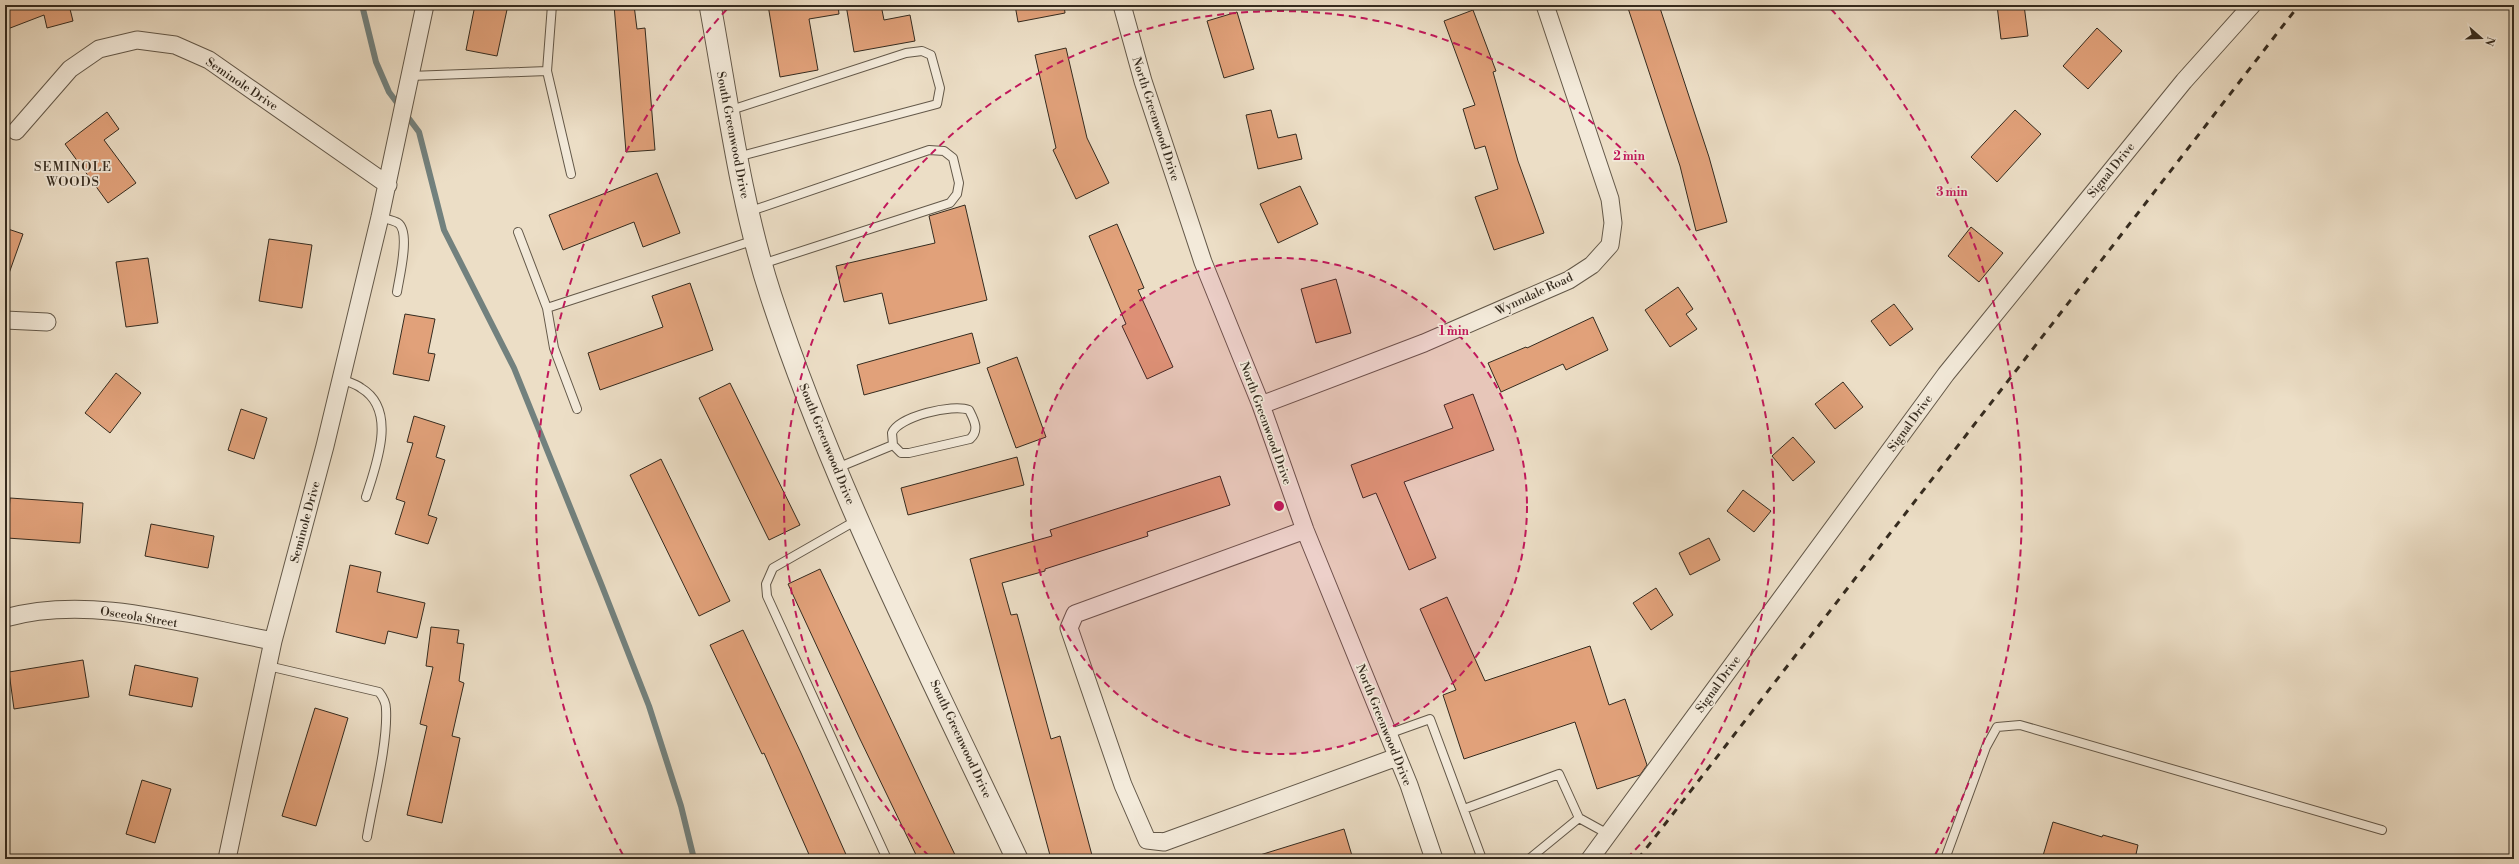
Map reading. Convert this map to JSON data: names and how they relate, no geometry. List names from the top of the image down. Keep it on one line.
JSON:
{"streets":{"street":["Seminole Drive","North Greenwood Drive","South Greenwood Drive","Signal Drive","Wynndale Road","Osceola Street"]},"crossings":[["Seminole Drive","Osceola Street"],["North Greenwood Drive","Wynndale Road"]],"districts":["SEMINOLE WOODS"],"north":"right","rings":["2 min","3 min","1 min"]}
